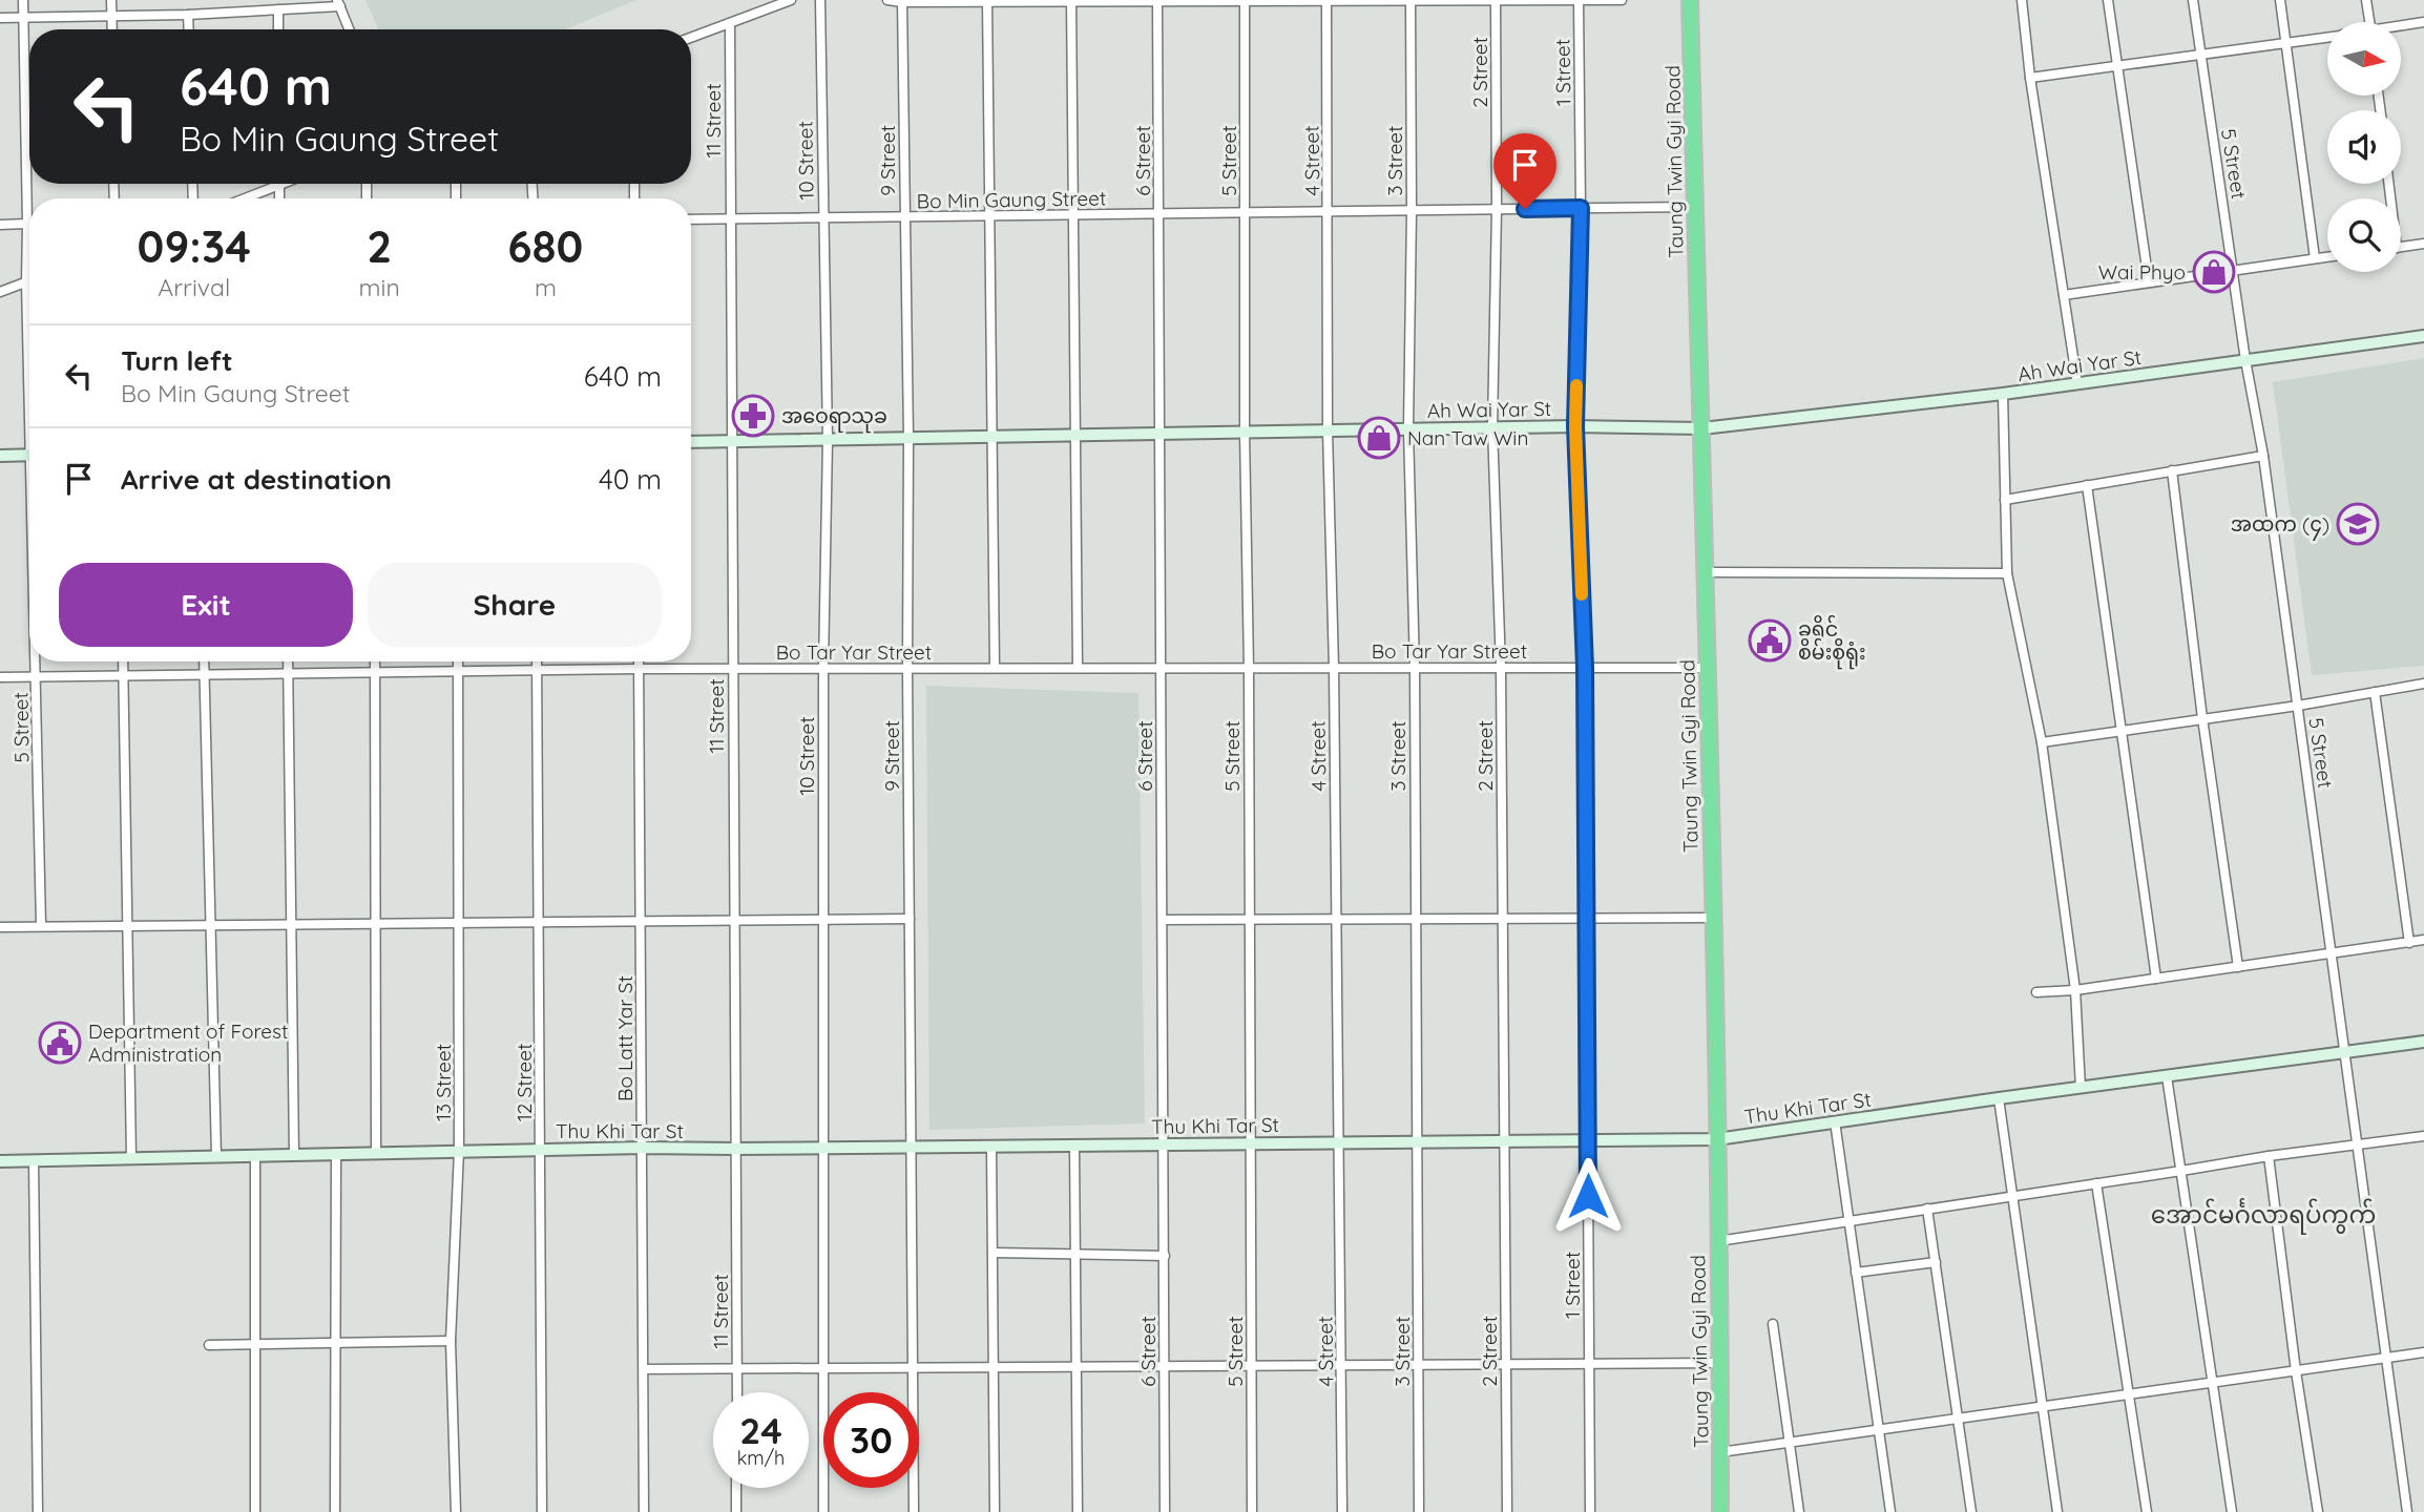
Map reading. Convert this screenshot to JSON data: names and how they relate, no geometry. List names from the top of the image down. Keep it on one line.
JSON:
{"streets":{"highway":["Taung Twin Gyi Road"],"street":["2 Street","1 Street","11 Street","10 Street","9 Street","6 Street","5 Street","4 Street","3 Street","Bo Min Gaung Street","Ah Wai Yar St","Bo Tar Yar Street","Bo Latt Yar St","13 Street","12 Street","Thu Khi Tar St"]},"crossings":[["2 Street","Bo Min Gaung Street"],["2 Street","Ah Wai Yar St"],["2 Street","Bo Tar Yar Street"],["2 Street","Thu Khi Tar St"],["1 Street","Bo Min Gaung Street"],["1 Street","Ah Wai Yar St"],["1 Street","Bo Tar Yar Street"],["1 Street","Thu Khi Tar St"],["11 Street","Bo Min Gaung Street"],["11 Street","Ah Wai Yar St"],["11 Street","Bo Tar Yar Street"],["11 Street","Thu Khi Tar St"],["10 Street","Bo Min Gaung Street"],["10 Street","Ah Wai Yar St"],["10 Street","Bo Tar Yar Street"],["10 Street","Thu Khi Tar St"],["9 Street","Bo Min Gaung Street"],["9 Street","Ah Wai Yar St"],["9 Street","Bo Tar Yar Street"],["9 Street","Thu Khi Tar St"],["6 Street","Bo Min Gaung Street"],["6 Street","Ah Wai Yar St"],["6 Street","Bo Tar Yar Street"],["6 Street","Thu Khi Tar St"],["5 Street","Bo Min Gaung Street"],["5 Street","Ah Wai Yar St"],["5 Street","Bo Tar Yar Street"],["5 Street","Thu Khi Tar St"],["4 Street","Bo Min Gaung Street"],["4 Street","Ah Wai Yar St"],["4 Street","Bo Tar Yar Street"],["4 Street","Thu Khi Tar St"],["3 Street","Bo Min Gaung Street"],["3 Street","Ah Wai Yar St"],["3 Street","Bo Tar Yar Street"],["3 Street","Thu Khi Tar St"],["Taung Twin Gyi Road","Bo Min Gaung Street"],["Taung Twin Gyi Road","Ah Wai Yar St"],["Taung Twin Gyi Road","Bo Tar Yar Street"],["Taung Twin Gyi Road","Thu Khi Tar St"],["Bo Tar Yar Street","Bo Latt Yar St"],["Bo Tar Yar Street","13 Street"],["Bo Tar Yar Street","12 Street"],["Bo Latt Yar St","Thu Khi Tar St"],["13 Street","Thu Khi Tar St"],["12 Street","Thu Khi Tar St"]],"districts":["အောင်မင်္ဂလာရပ်ကွက်"],"places":{"shop":["Wai Phyo","Nan Taw Win"],"pharmacy":["အဝေရာသုခ"],"school or university":["အထက (၄)"],"public building":["ခရိုင် စိမ်းစိုရုံး","Department of Forest Administration"]},"north":"right","page":{"turn":["640 m","Bo Min Gaung Street"],"eta":["09:34","Arrival","2","min","680","m"],"list":[{"name":"Turn left","note":"Bo Min Gaung Street","value":"640 m"},{"name":"Arrive at destination","value":"40 m"}],"buttons":["Exit","Share"],"speed":"24 km/h","limit":"30"}}
